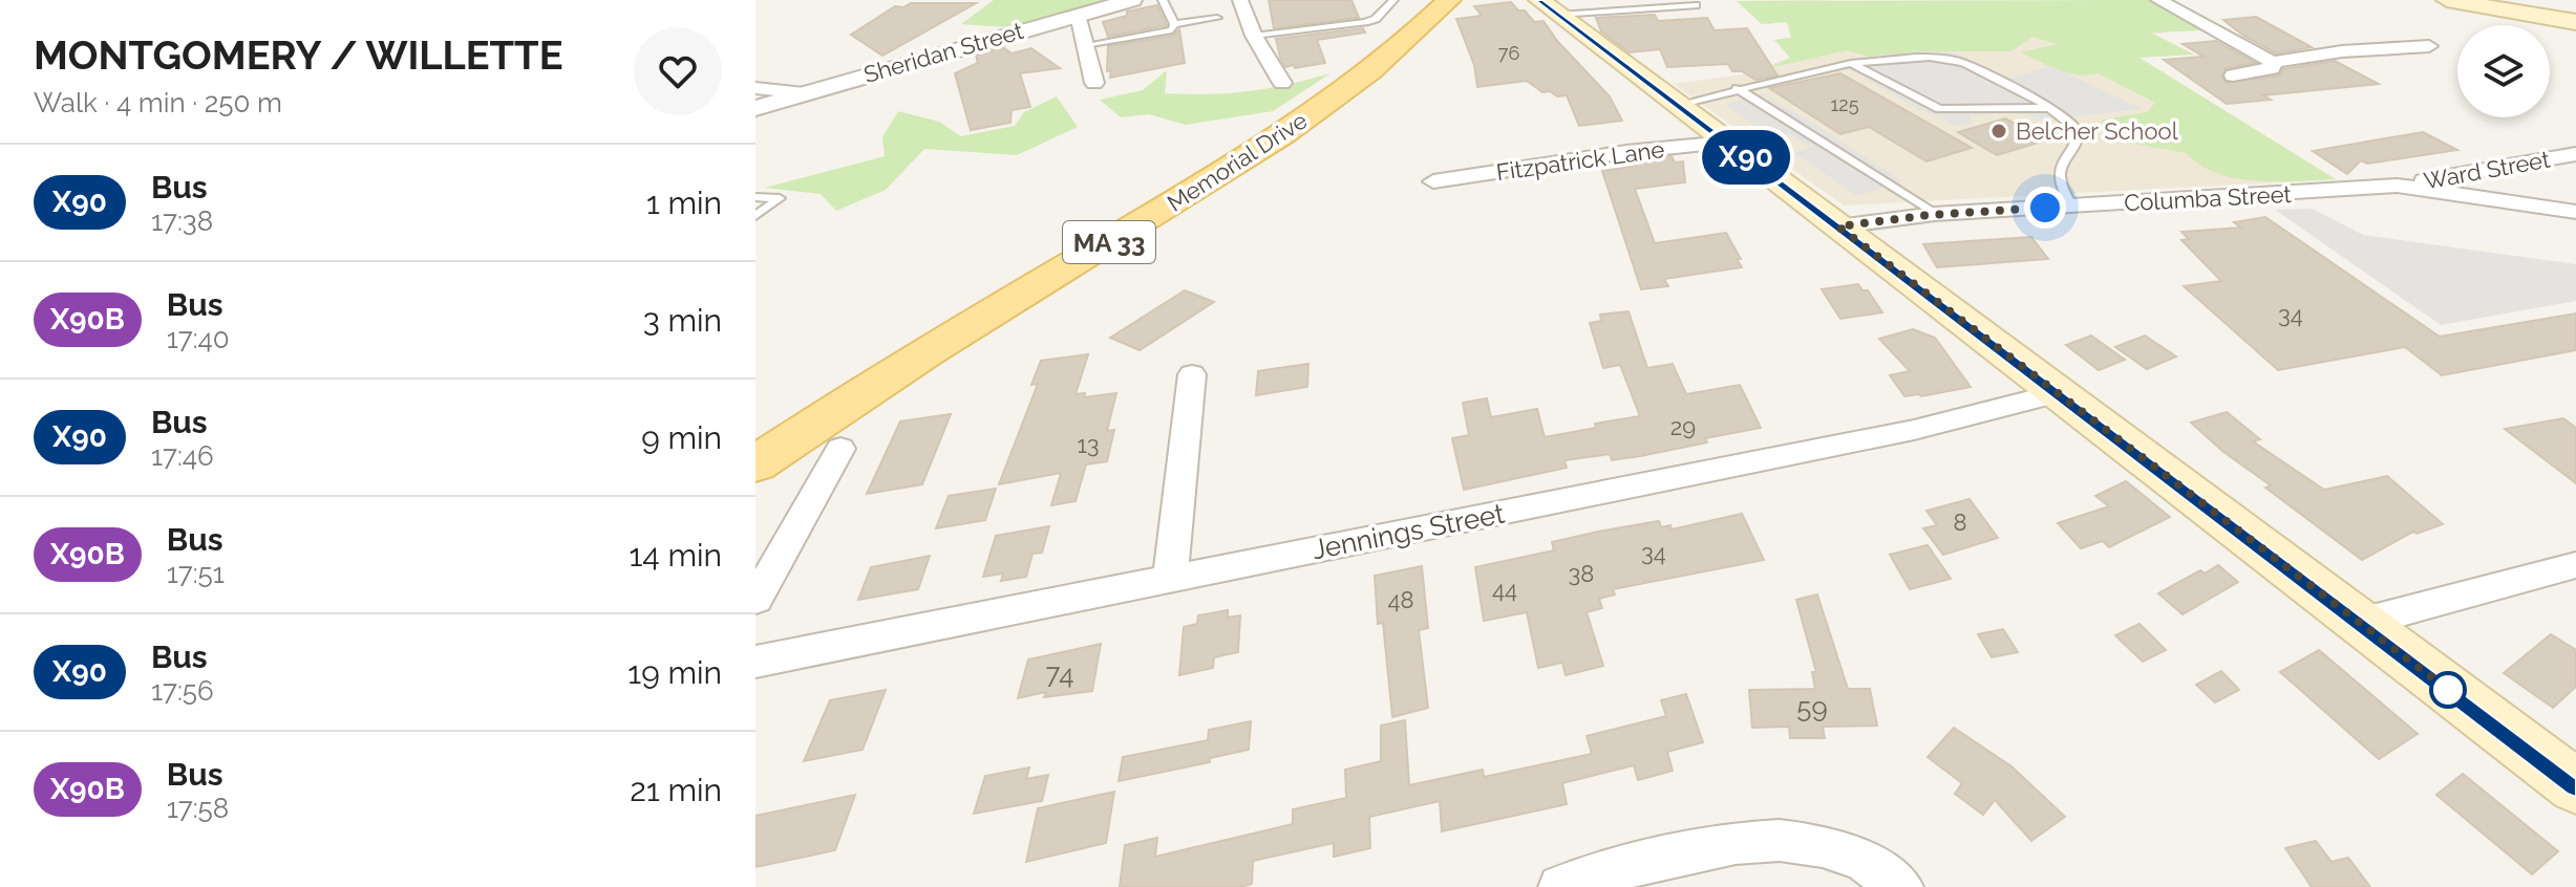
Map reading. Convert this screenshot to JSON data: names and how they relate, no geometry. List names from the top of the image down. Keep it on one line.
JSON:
{"streets":{"main road":["Memorial Drive","MA 33"],"street":["Sheridan Street","Fitzpatrick Lane","Ward Street","Columba Street","Jennings Street"]},"crossings":[["Ward Street","Columba Street"]],"places":["Belcher School"],"lines":["bus line X90"],"house_numbers":["76","125","34","29","13","8","34","38","44","48","74","59"],"page":{"heading":["MONTGOMERY / WILLETTE","Walk · 4 min · 250 m"],"on_map":"X90","list":[{"mark":"X90","name":"Bus","note":"17:38","value":"1 min"},{"mark":"X90B","name":"Bus","note":"17:40","value":"3 min"},{"mark":"X90","name":"Bus","note":"17:46","value":"9 min"},{"mark":"X90B","name":"Bus","note":"17:51","value":"14 min"},{"mark":"X90","name":"Bus","note":"17:56","value":"19 min"},{"mark":"X90B","name":"Bus","note":"17:58","value":"21 min"}]}}
